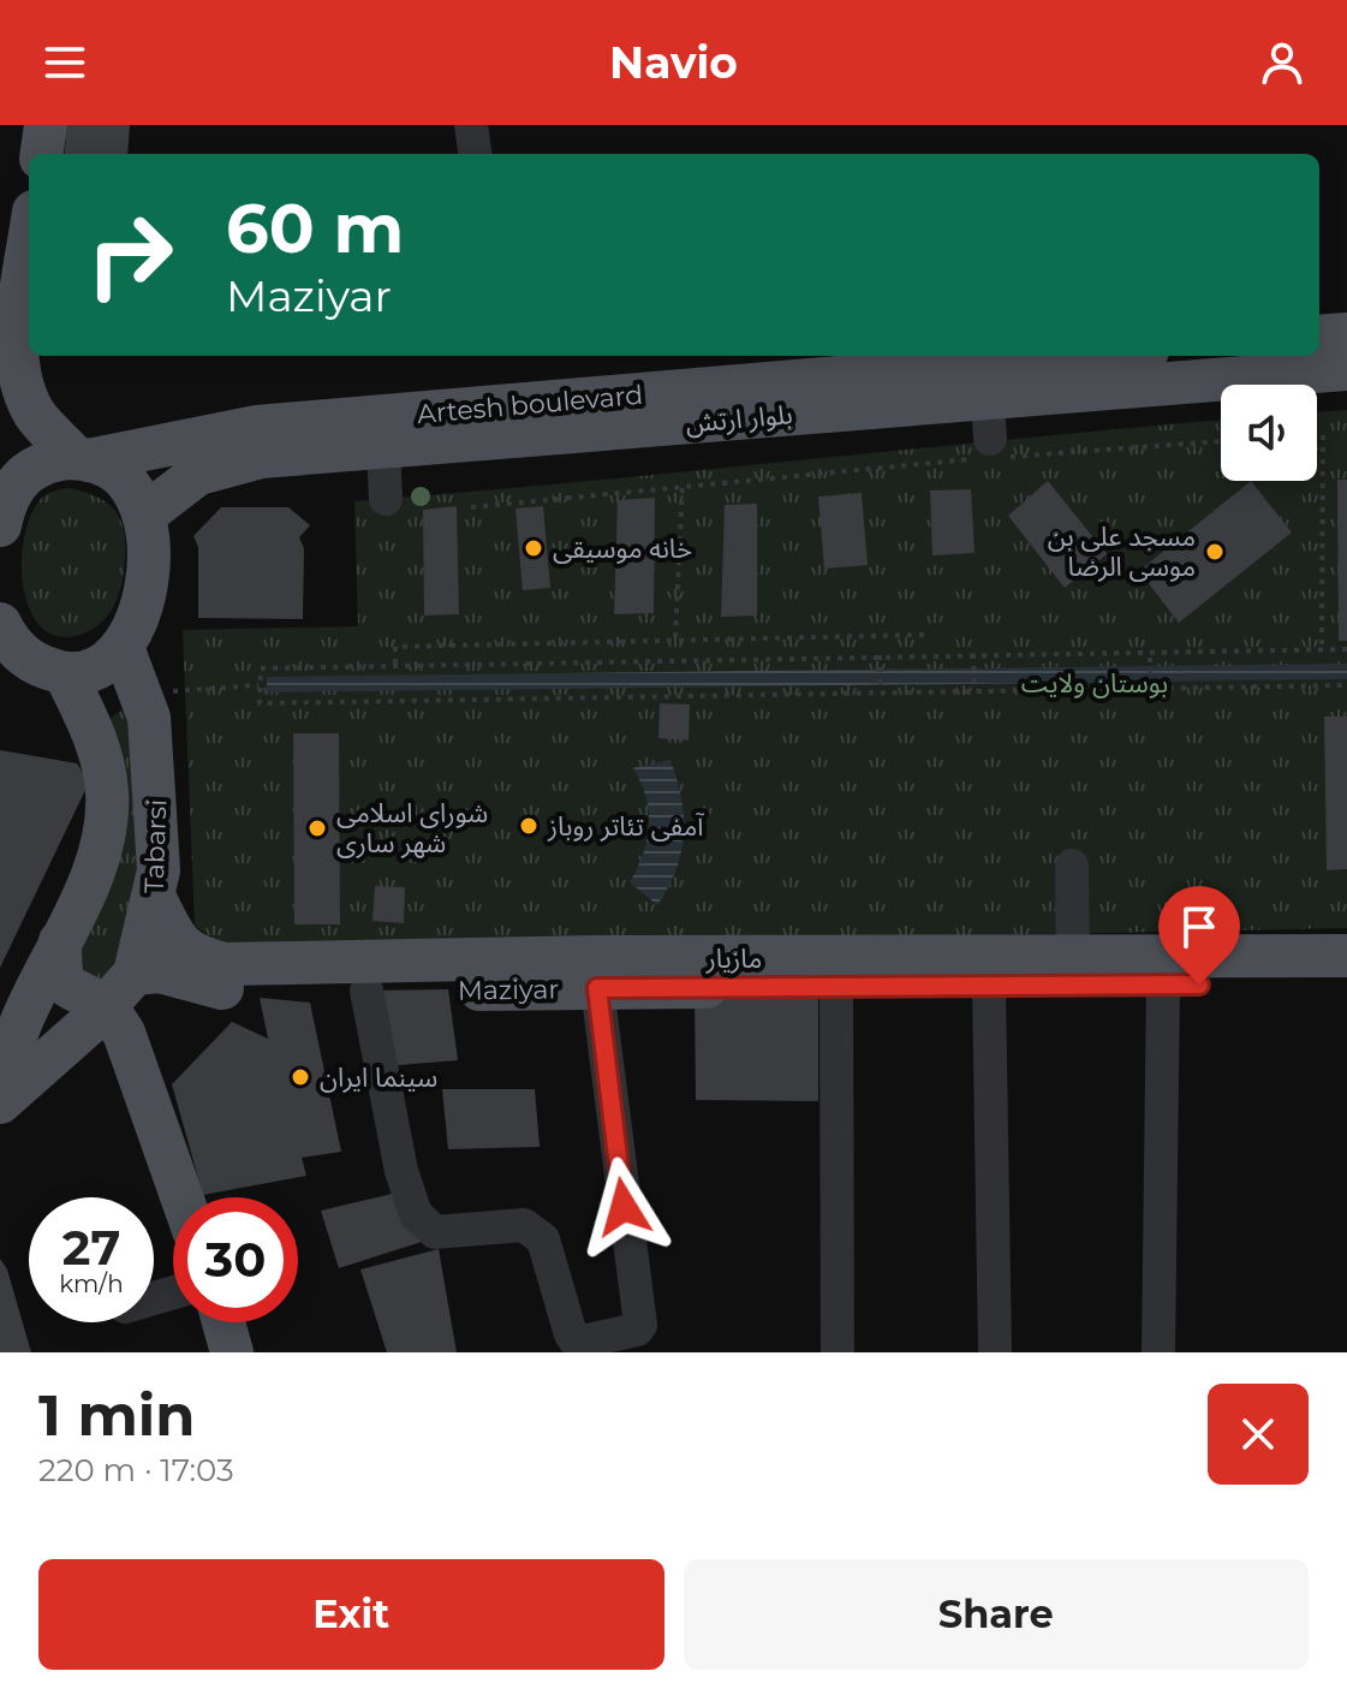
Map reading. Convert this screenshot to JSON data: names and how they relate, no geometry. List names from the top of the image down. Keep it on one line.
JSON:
{"streets":{"main road":["Artesh boulevard","بلوار ارتش","Tabarsi","مازیار","Maziyar"]},"crossings":[["Artesh boulevard","بلوار ارتش"],["Tabarsi","مازیار"],["Tabarsi","Maziyar"],["مازیار","Maziyar"]],"parks":["بوستان ولایت"],"places":["خانه موسیقی","مسجد علی بن موسی الرضا","آمفی تئاتر روباز","شورای اسلامی شهر ساری","سینما ایران"],"page":{"header":"Navio","turn":["60 m","Maziyar"],"speed":"27 km/h","limit":"30","heading":["1 min","220 m · 17:03"],"buttons":["Exit","Share"]}}
